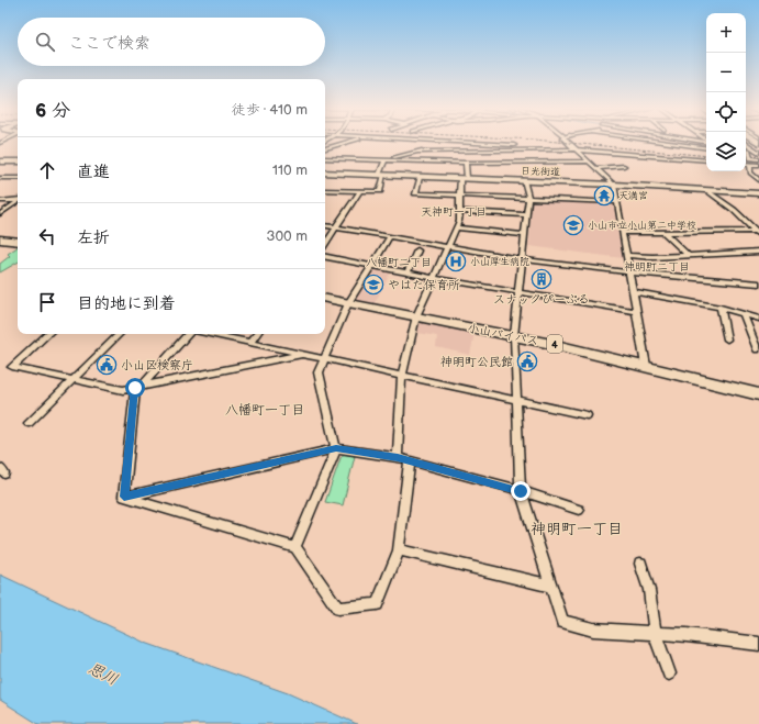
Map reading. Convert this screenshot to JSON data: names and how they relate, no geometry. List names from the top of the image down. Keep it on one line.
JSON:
{"streets":{"highway":["小山バイパス","4"],"main road":["日光街道"]},"districts":["天神町一丁目","八幡町二丁目","神明町二丁目","八幡町一丁目","神明町一丁目"],"water":["思川"],"places":{"temple":["天満宮"],"school or university":["小山市立小山第二中学校","やはた保育所"],"hospital":["小山厚生病院"],"building":["スナックぴーぷる"],"public building":["神明町公民館","小山区検察庁"]},"page":{"map_buttons":["+","−"],"search":"ここで検索","heading":["6 分","徒歩 · 410 m"],"list":[["直進","110 m"],["左折","300 m"],"目的地に到着"]}}
